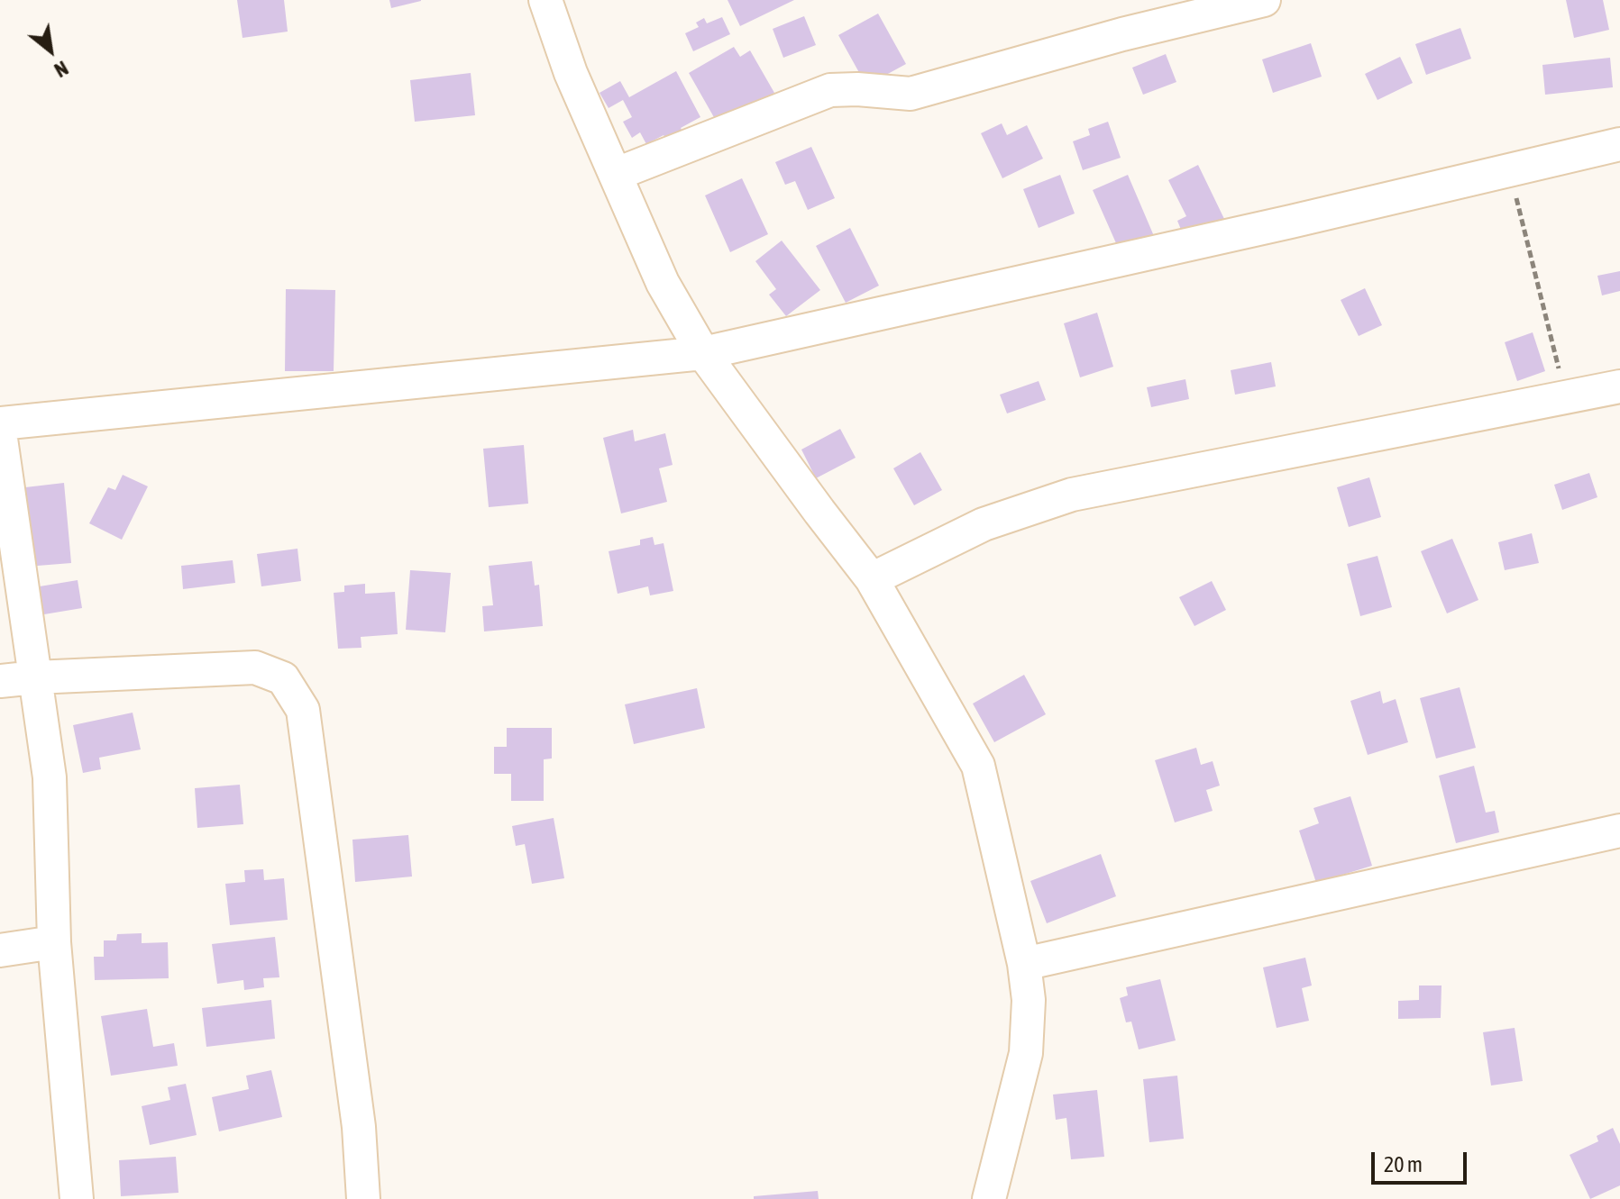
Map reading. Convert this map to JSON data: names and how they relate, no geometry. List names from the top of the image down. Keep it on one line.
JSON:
{"scale_bar":"20 m","north":"bottom right"}
